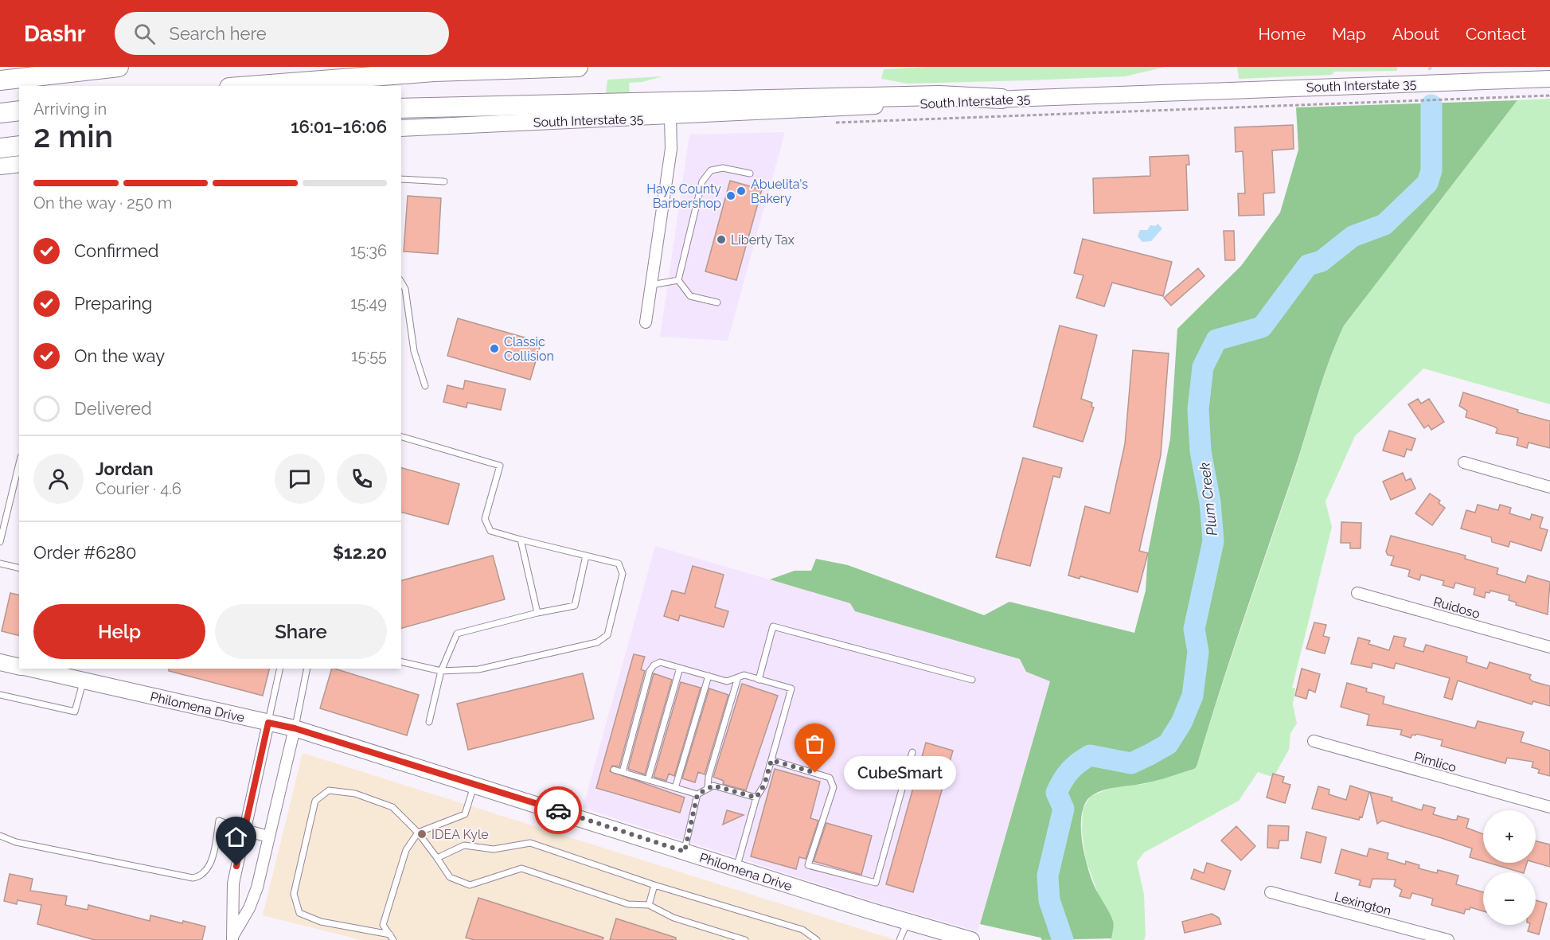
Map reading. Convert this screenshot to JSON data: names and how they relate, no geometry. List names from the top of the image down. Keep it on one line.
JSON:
{"streets":{"main road":["South Interstate 35","Philomena Drive"],"street":["Ruidoso","Pimlico","Lexington"]},"water":["Plum Creek"],"places":["Abuelita's Bakery","Hays County Barbershop","Liberty Tax","Classic Collision","CubeSmart","IDEA Kyle"],"page":{"header":"Dashr","search":"Search here","nav":["Home","Map","About","Contact"],"heading":["2 min","Arriving in","16:01–16:06"],"panel":["Jordan","Courier · 4.6","Order #6280","$12.20"],"bar":"On the way · 250 m","list":[["Confirmed","15:36"],["Preparing","15:49"],["On the way","15:55"],"Delivered"],"buttons":["Help","Share"],"bubble":"CubeSmart","map_buttons":["+","−"]}}
